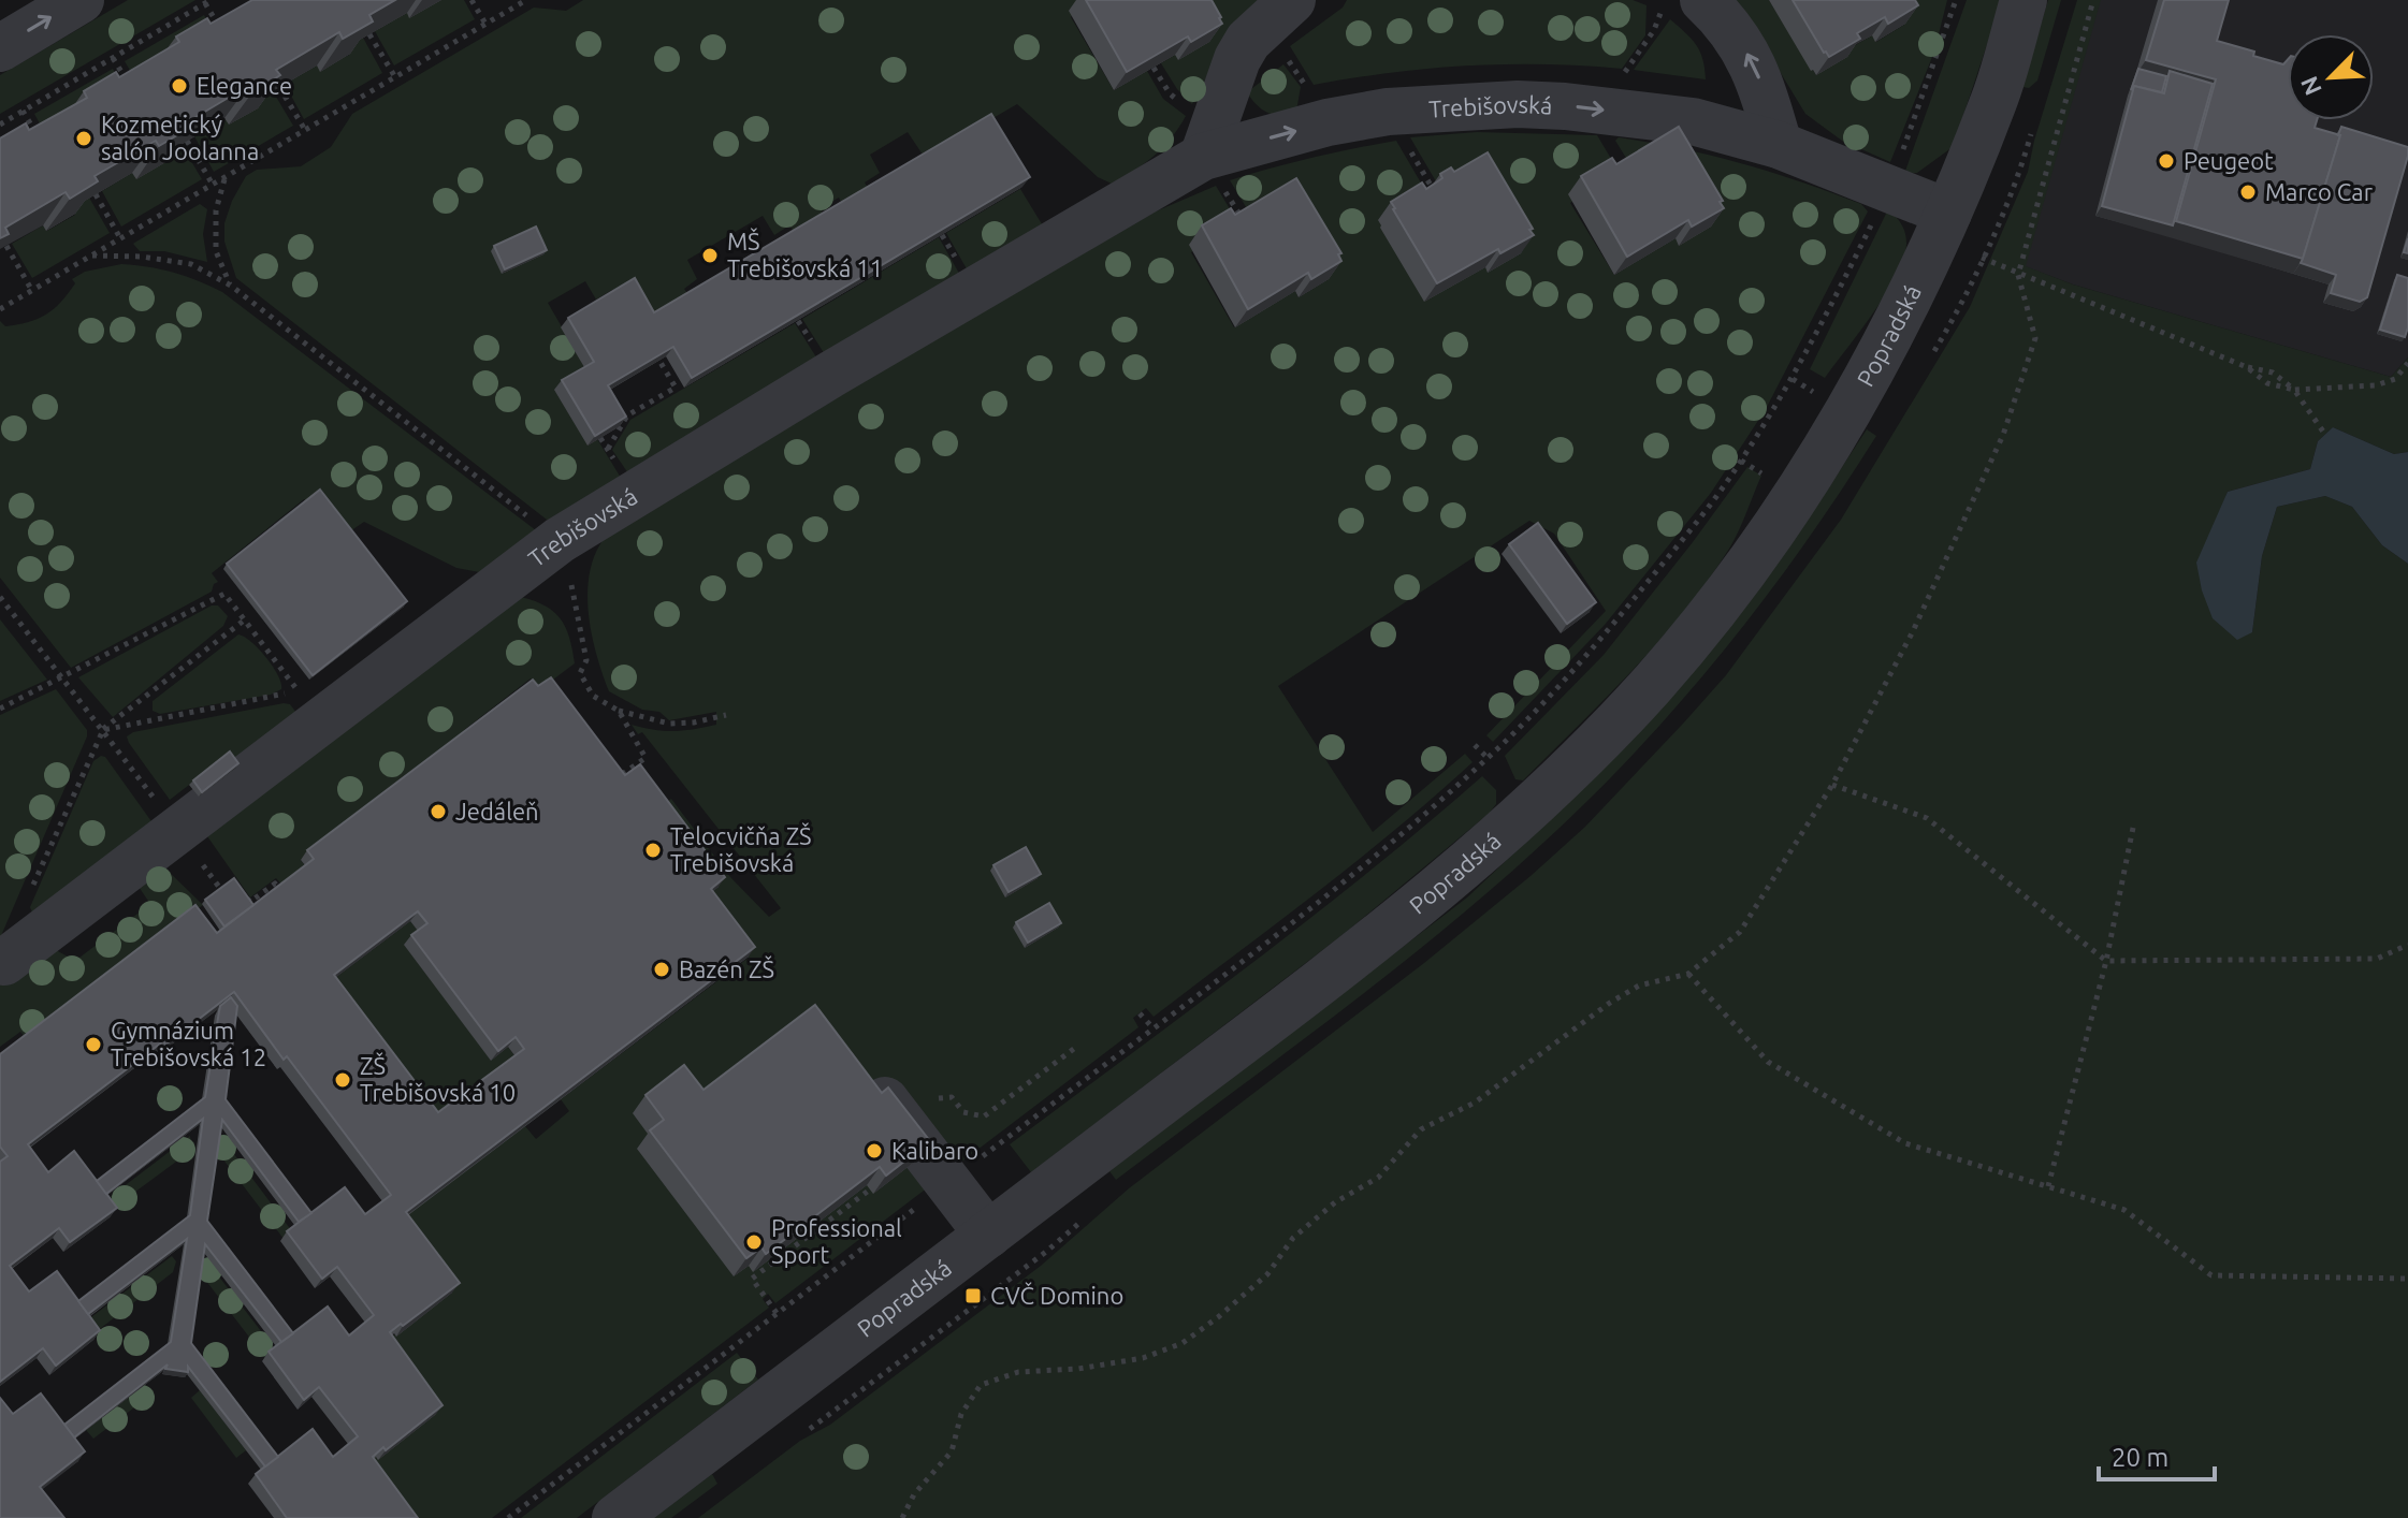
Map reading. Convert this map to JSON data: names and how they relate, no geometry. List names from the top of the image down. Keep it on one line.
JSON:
{"streets":{"street":["Trebišovská","Popradská"]},"crossings":[["Trebišovská","Popradská"]],"places":{"other":["Elegance","Kozmetický salón Joolanna","Peugeot","Marco Car","MŠ Trebišovská 11","Jedáleň","Telocvičňa ZŠ Trebišovská","Bazén ZŠ","Gymnázium Trebišovská 12","ZŠ Trebišovská 10","Kalibaro","Professional Sport"],"transit":["CVČ Domino"]},"scale_bar":"20 m","north":"bottom left"}
